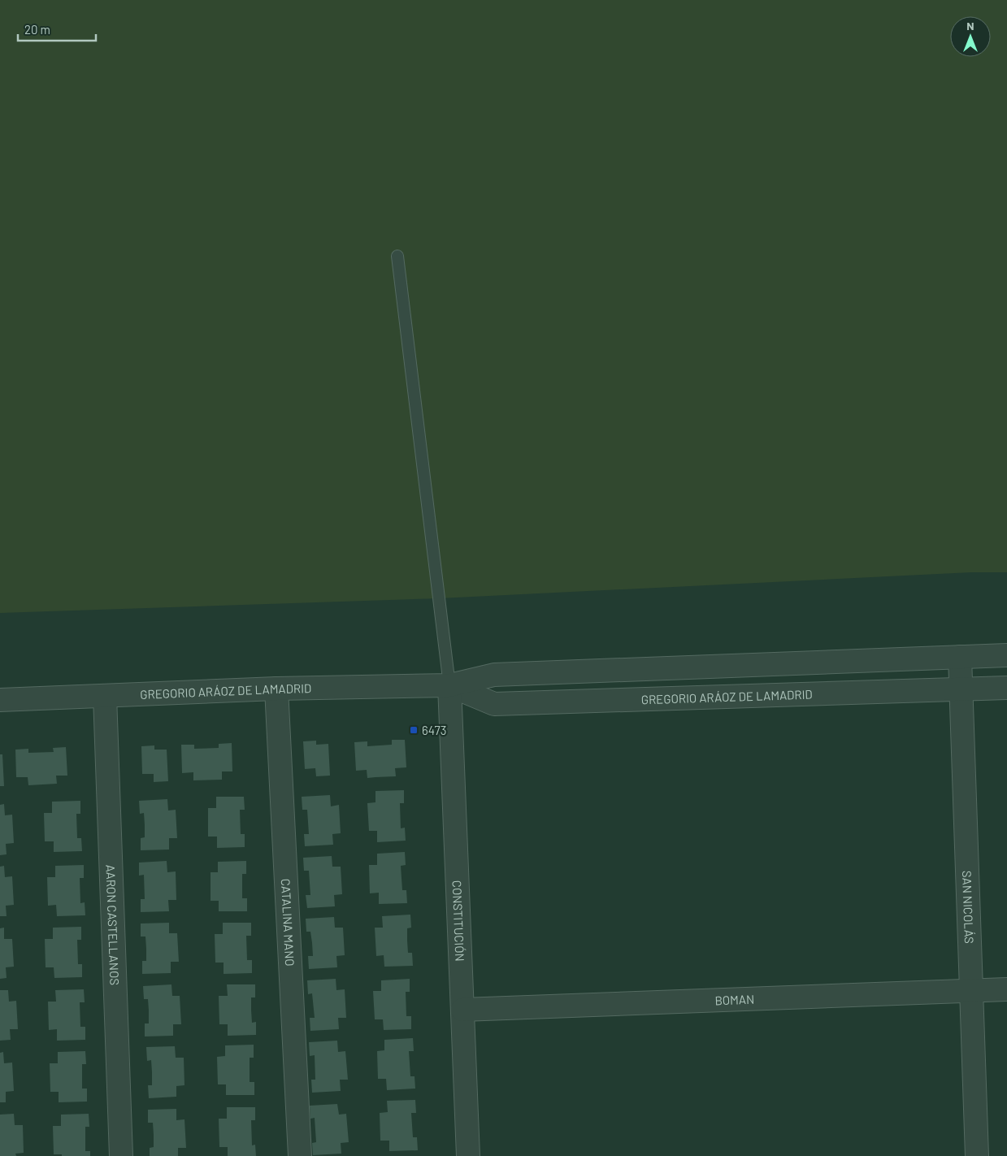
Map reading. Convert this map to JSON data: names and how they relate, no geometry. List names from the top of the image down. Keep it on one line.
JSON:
{"streets":{"street":["GREGORIO ARÁOZ DE LAMADRID","SAN NICOLÁS","CONSTITUCIÓN","CATALINA MANO","AARON CASTELLANOS","BOMAN"]},"crossings":[["GREGORIO ARÁOZ DE LAMADRID","SAN NICOLÁS"],["GREGORIO ARÁOZ DE LAMADRID","CONSTITUCIÓN"],["GREGORIO ARÁOZ DE LAMADRID","CATALINA MANO"],["GREGORIO ARÁOZ DE LAMADRID","AARON CASTELLANOS"],["SAN NICOLÁS","BOMAN"],["CONSTITUCIÓN","BOMAN"]],"places":{"transit":["6473"]},"scale_bar":"20 m","north":"top"}
